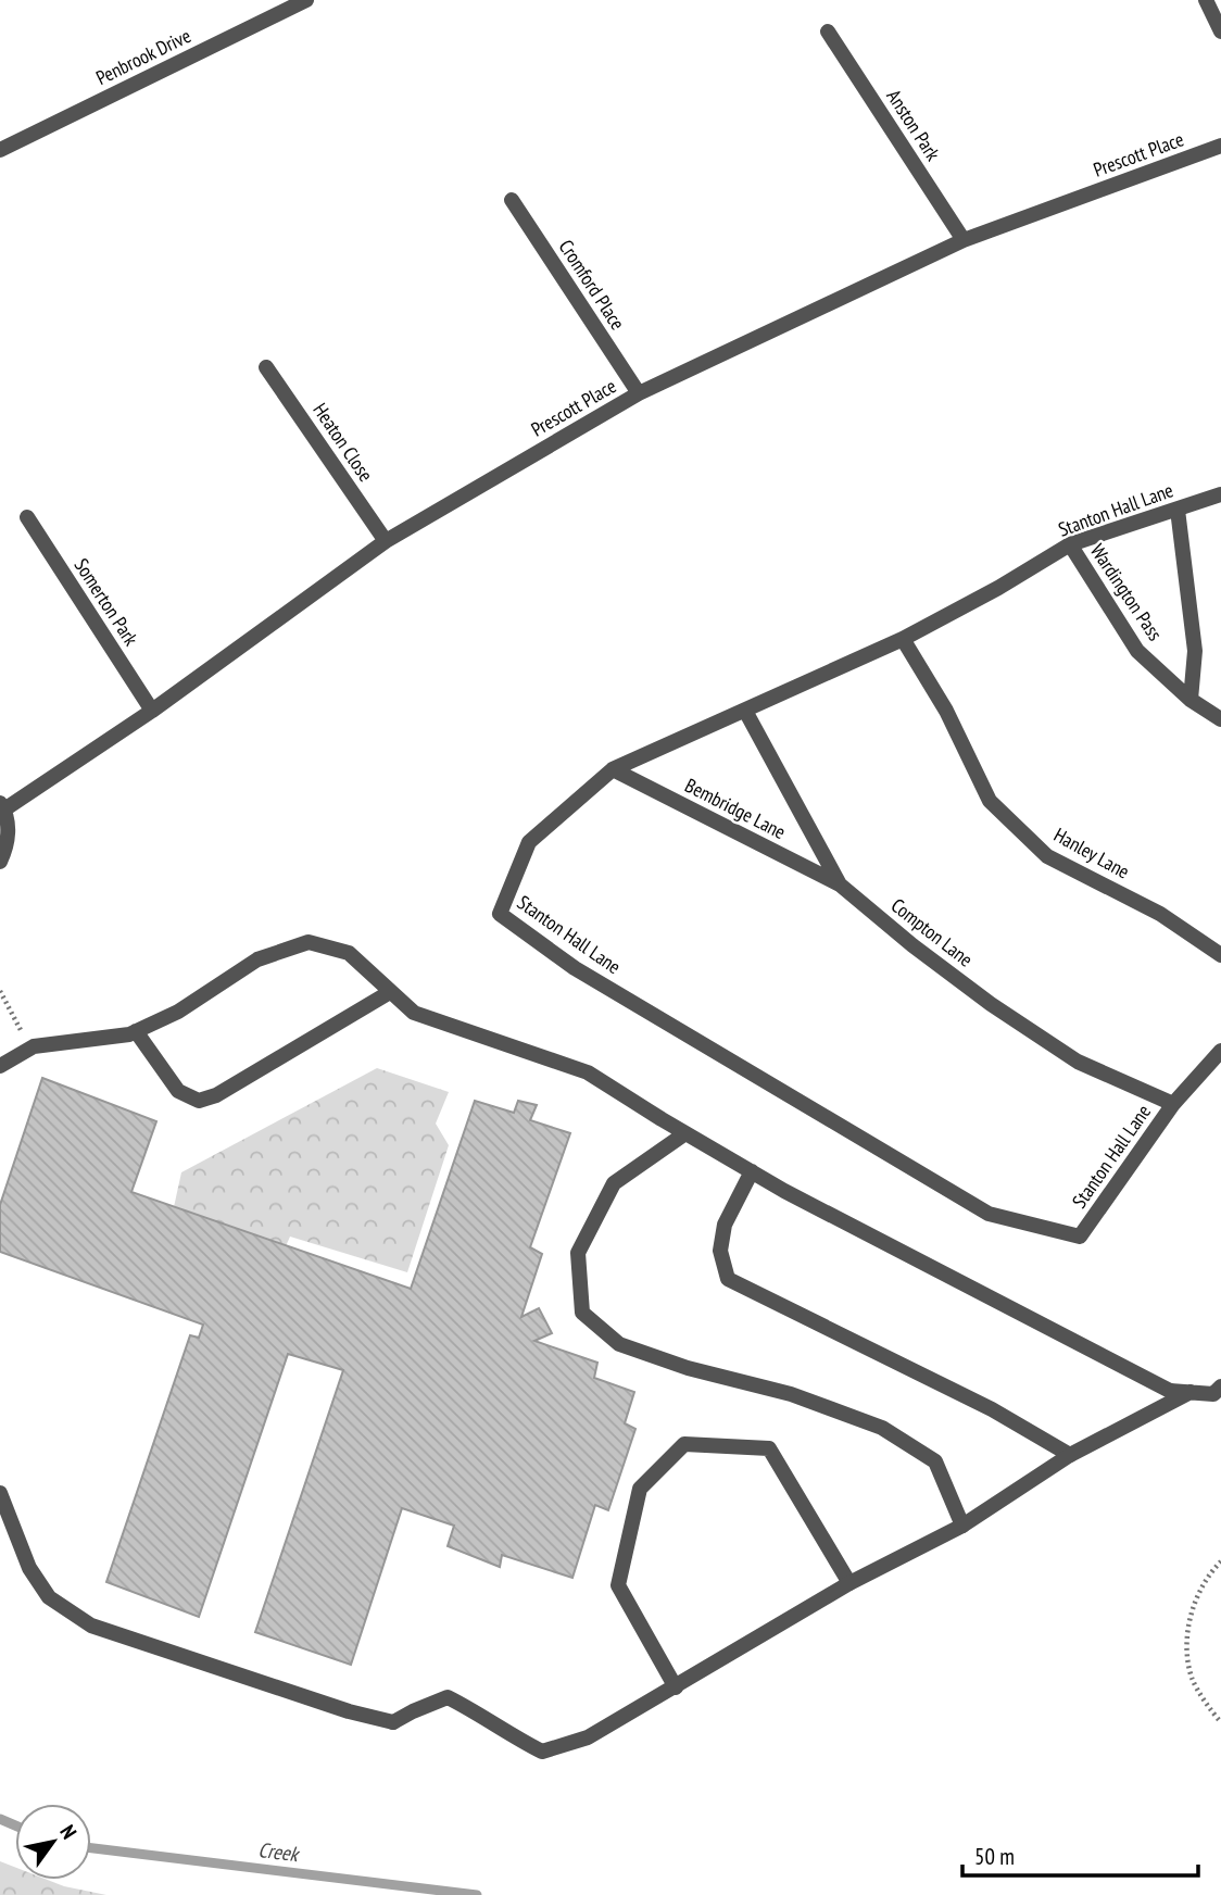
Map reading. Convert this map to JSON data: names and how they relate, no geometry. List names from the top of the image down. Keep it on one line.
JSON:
{"streets":{"street":["Penbrook Drive","Anston Park","Prescott Place","Cromford Place","Heaton Close","Stanton Hall Lane","Wardington Pass","Somerton Park","Bembridge Lane","Hanley Lane","Compton Lane"]},"crossings":[["Anston Park","Prescott Place"],["Prescott Place","Cromford Place"],["Prescott Place","Heaton Close"],["Prescott Place","Somerton Park"],["Stanton Hall Lane","Wardington Pass"],["Stanton Hall Lane","Bembridge Lane"],["Stanton Hall Lane","Hanley Lane"],["Stanton Hall Lane","Compton Lane"],["Bembridge Lane","Compton Lane"]],"water":["Creek"],"scale_bar":"50 m","north":"top right"}
